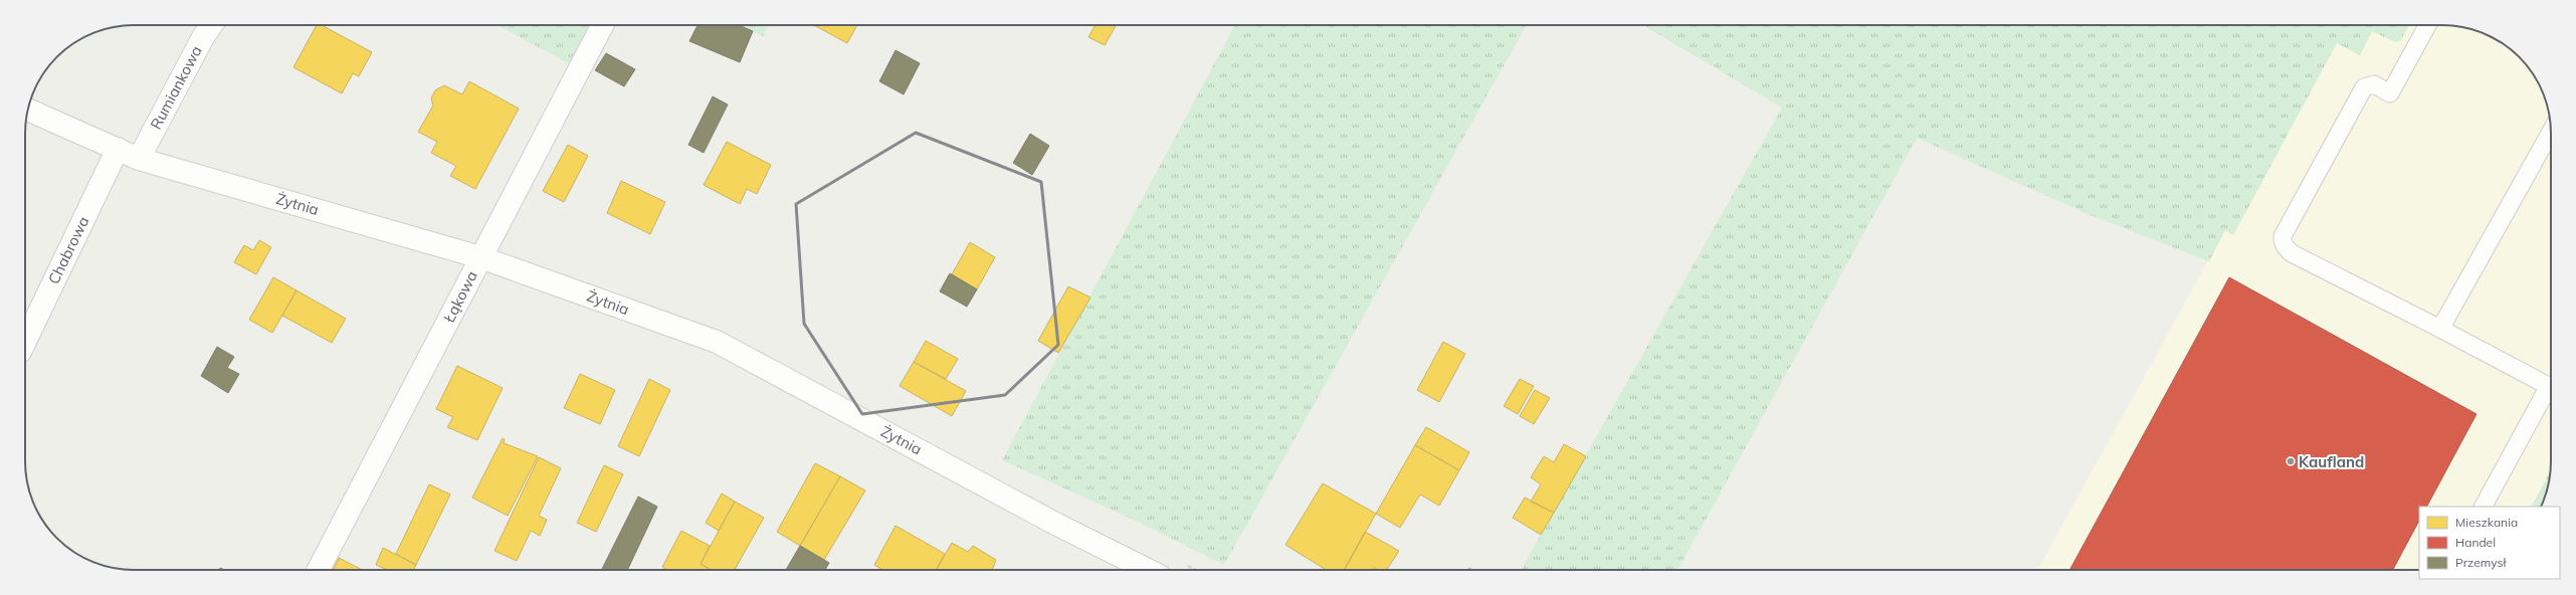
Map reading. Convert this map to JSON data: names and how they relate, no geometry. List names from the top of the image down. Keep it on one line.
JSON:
{"streets":{"street":["Rumiankowa","Żytnia","Chabrowa","Łąkowa"]},"crossings":[["Rumiankowa","Żytnia"],["Żytnia","Chabrowa"],["Żytnia","Łąkowa"]],"places":["Kaufland"],"legend":["Mieszkania","Handel","Przemysł"]}
